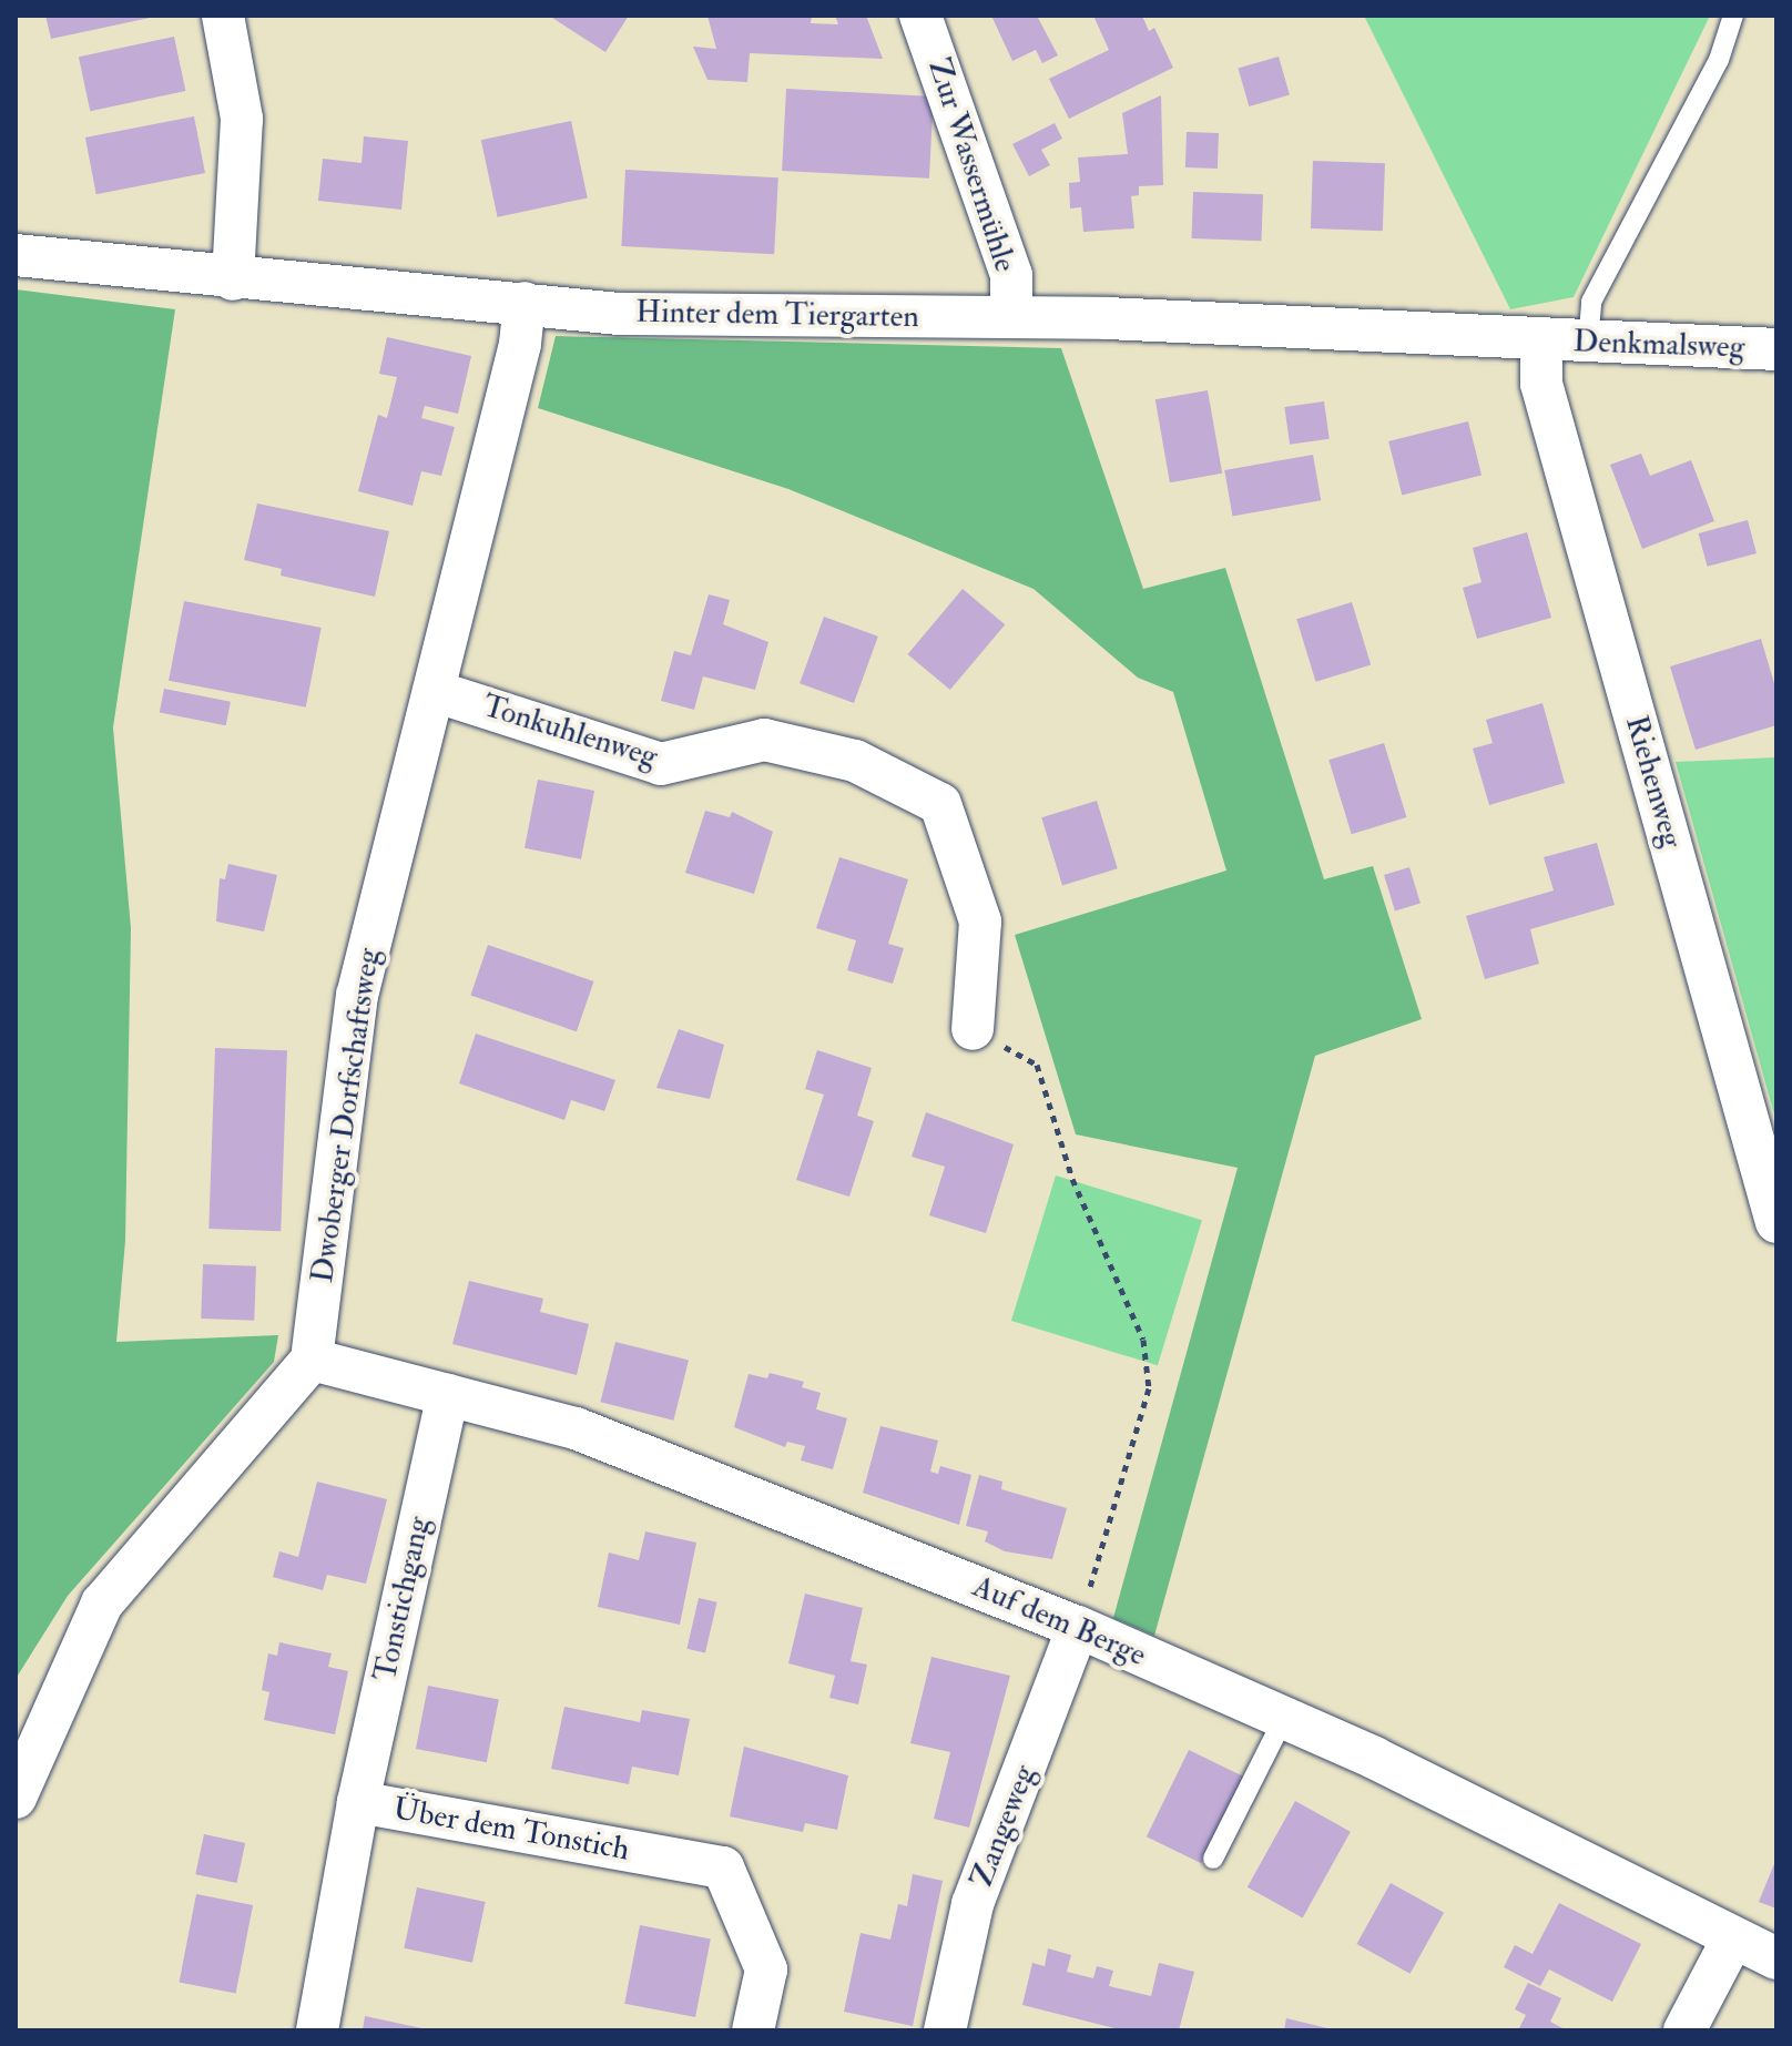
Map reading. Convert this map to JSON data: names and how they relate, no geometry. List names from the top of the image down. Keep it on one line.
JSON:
{"streets":{"street":["Zur Wassermühle","Hinter dem Tiergarten","Denkmalsweg","Tonkuhlenweg","Riehenweg","Dwoberger Dorfschaftsweg","Tonstichgang","Auf dem Berge","Zangeweg","Über dem Tonstich"]},"crossings":[["Zur Wassermühle","Hinter dem Tiergarten"],["Hinter dem Tiergarten","Denkmalsweg"],["Hinter dem Tiergarten","Riehenweg"],["Hinter dem Tiergarten","Dwoberger Dorfschaftsweg"],["Denkmalsweg","Riehenweg"],["Tonkuhlenweg","Dwoberger Dorfschaftsweg"],["Dwoberger Dorfschaftsweg","Auf dem Berge"],["Tonstichgang","Auf dem Berge"],["Tonstichgang","Über dem Tonstich"],["Auf dem Berge","Zangeweg"]]}
